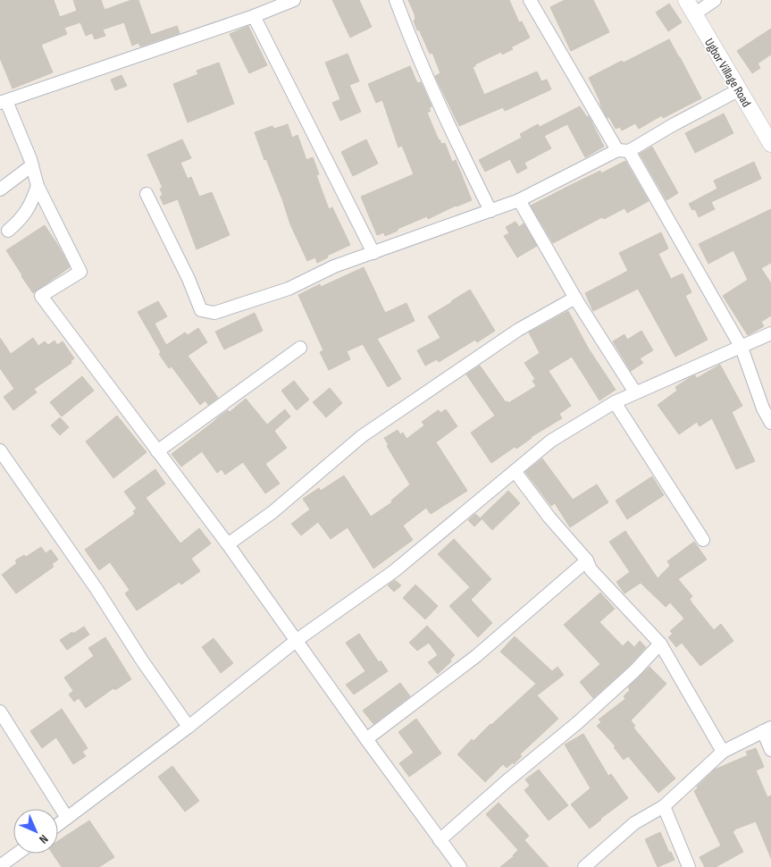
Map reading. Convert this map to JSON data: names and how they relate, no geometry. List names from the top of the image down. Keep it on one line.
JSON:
{"streets":{"street":["Ugbor Village Road"]},"north":"bottom right"}
